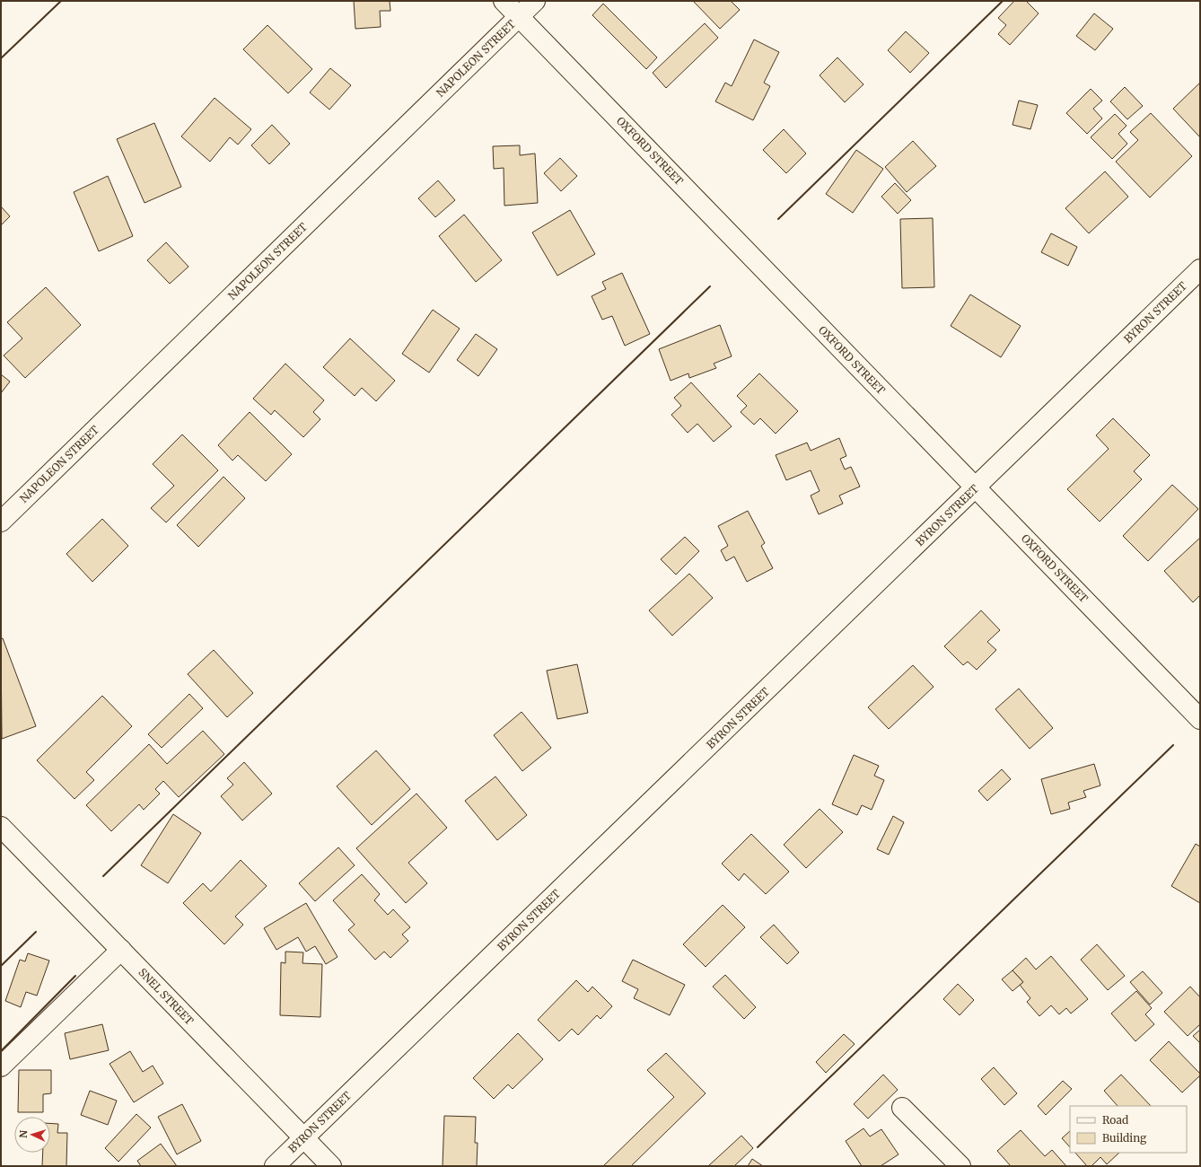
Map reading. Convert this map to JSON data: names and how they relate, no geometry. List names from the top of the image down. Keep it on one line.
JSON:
{"streets":{"street":["NAPOLEON STREET","OXFORD STREET","BYRON STREET","SNEL STREET"]},"crossings":[["NAPOLEON STREET","OXFORD STREET"],["OXFORD STREET","BYRON STREET"],["BYRON STREET","SNEL STREET"]],"legend":["Road","Building"],"north":"left"}
